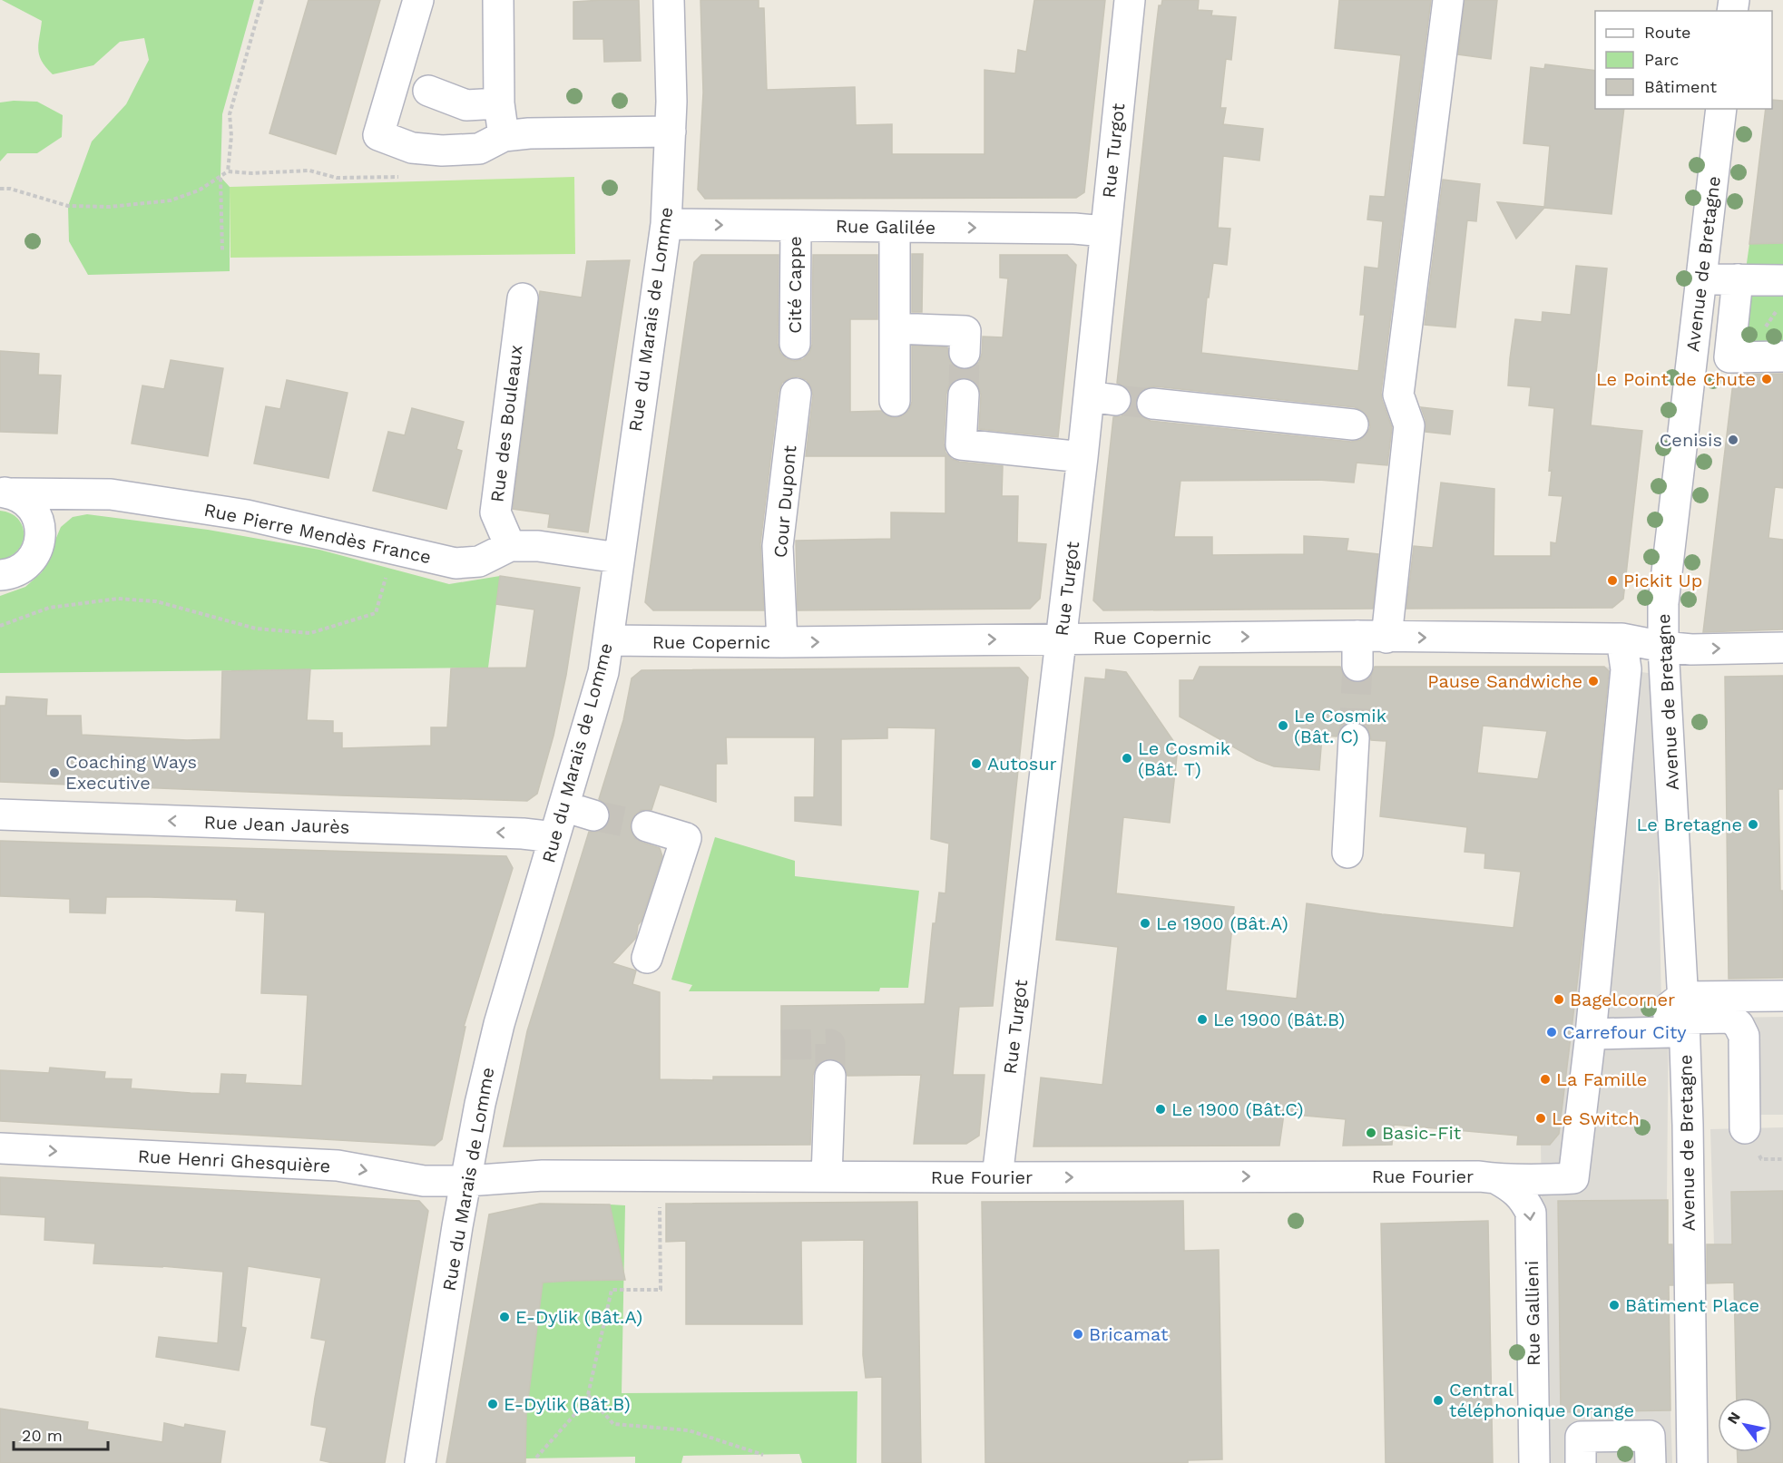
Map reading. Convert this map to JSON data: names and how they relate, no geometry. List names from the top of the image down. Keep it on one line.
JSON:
{"streets":{"street":["Rue Turgot","Rue Galilée","Avenue de Bretagne","Cité Cappe","Rue du Marais de Lomme","Rue des Bouleaux","Cour Dupont","Rue Pierre Mendès France","Rue Copernic","Rue Jean Jaurès","Rue Henri Ghesquière","Rue Fourier","Rue Gallieni"]},"crossings":[["Rue Turgot","Rue Galilée"],["Rue Turgot","Rue Copernic"],["Rue Turgot","Rue Fourier"],["Rue Galilée","Cité Cappe"],["Rue Galilée","Rue du Marais de Lomme"],["Avenue de Bretagne","Rue Copernic"],["Rue du Marais de Lomme","Rue Pierre Mendès France"],["Rue du Marais de Lomme","Rue Copernic"],["Rue du Marais de Lomme","Rue Jean Jaurès"],["Rue du Marais de Lomme","Rue Henri Ghesquière"],["Rue du Marais de Lomme","Rue Fourier"],["Rue des Bouleaux","Rue Pierre Mendès France"],["Cour Dupont","Rue Copernic"],["Rue Henri Ghesquière","Rue Fourier"],["Rue Fourier","Rue Gallieni"]],"one_way":["Rue Galilée","Rue Copernic","Rue Jean Jaurès","Rue Henri Ghesquière","Rue Fourier","Rue Gallieni"],"places":["Le Point de Chute","Cenisis","Pickit Up","Pause Sandwiche","Le Cosmik (Bât. C)","Le Cosmik (Bât. T)","Autosur","Coaching Ways Executive","Le Bretagne","Le 1900 (Bât.A)","Bagelcorner","Le 1900 (Bât.B)","Carrefour City","La Famille","Le 1900 (Bât.C)","Le Switch","Basic-Fit","Bâtiment Place","E-Dylik (Bât.A)","Bricamat","Central téléphonique Orange","E-Dylik (Bât.B)"],"legend":["Route","Parc","Bâtiment"],"scale_bar":"20 m","north":"top left"}
